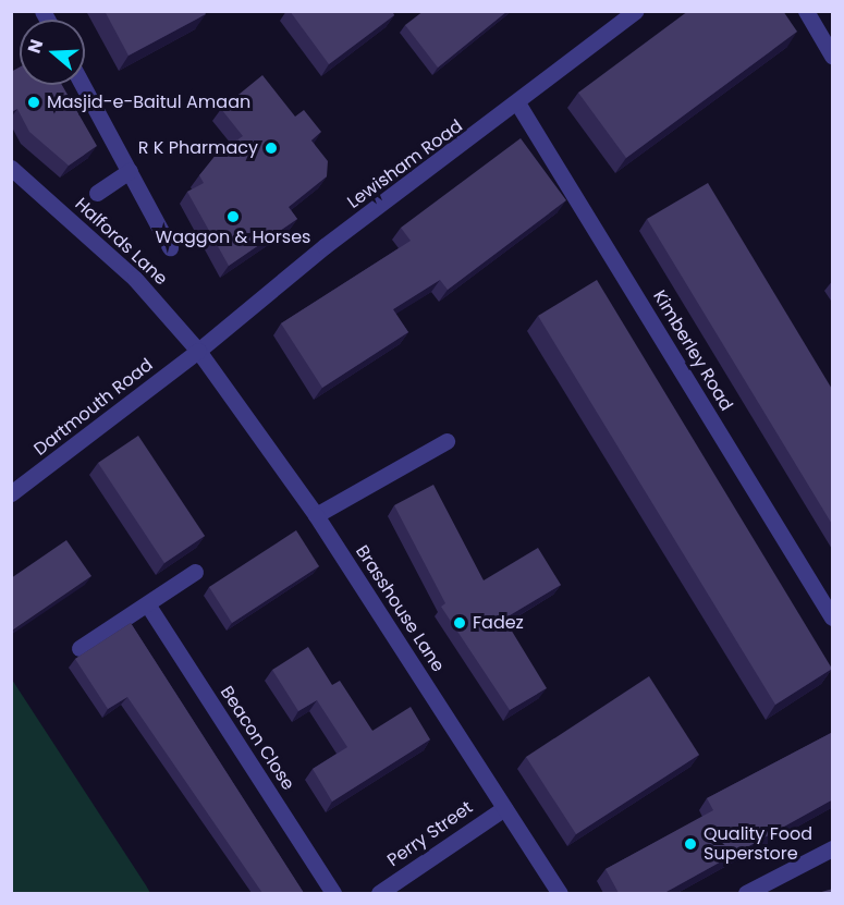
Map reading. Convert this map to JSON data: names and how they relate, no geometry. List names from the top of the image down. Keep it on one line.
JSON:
{"streets":{"street":["Lewisham Road","Halfords Lane","Kimberley Road","Dartmouth Road","Brasshouse Lane","Beacon Close","Perry Street"]},"crossings":[["Lewisham Road","Halfords Lane"],["Lewisham Road","Kimberley Road"],["Lewisham Road","Dartmouth Road"],["Lewisham Road","Brasshouse Lane"],["Halfords Lane","Dartmouth Road"],["Halfords Lane","Brasshouse Lane"],["Dartmouth Road","Brasshouse Lane"],["Brasshouse Lane","Perry Street"]],"places":["Masjid-e-Baitul Amaan","R K Pharmacy","Waggon & Horses","Fadez","Quality Food Superstore"],"north":"left"}
